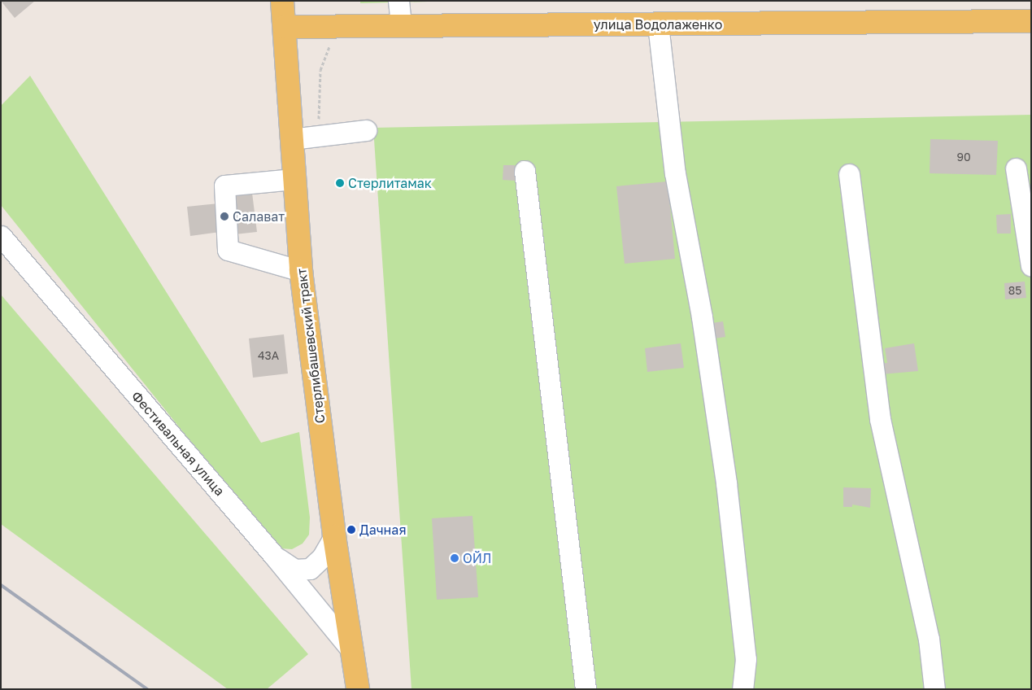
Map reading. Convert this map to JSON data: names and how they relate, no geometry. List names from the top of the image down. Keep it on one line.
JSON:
{"streets":{"main road":["улица Водолаженко","Стерлибашевский тракт"],"street":["Фестивальная улица"]},"crossings":[["улица Водолаженко","Стерлибашевский тракт"],["Стерлибашевский тракт","Фестивальная улица"]],"places":["Стерлитамак","Салават","Дачная","ОЙЛ"],"house_numbers":["90","85","43А"]}
